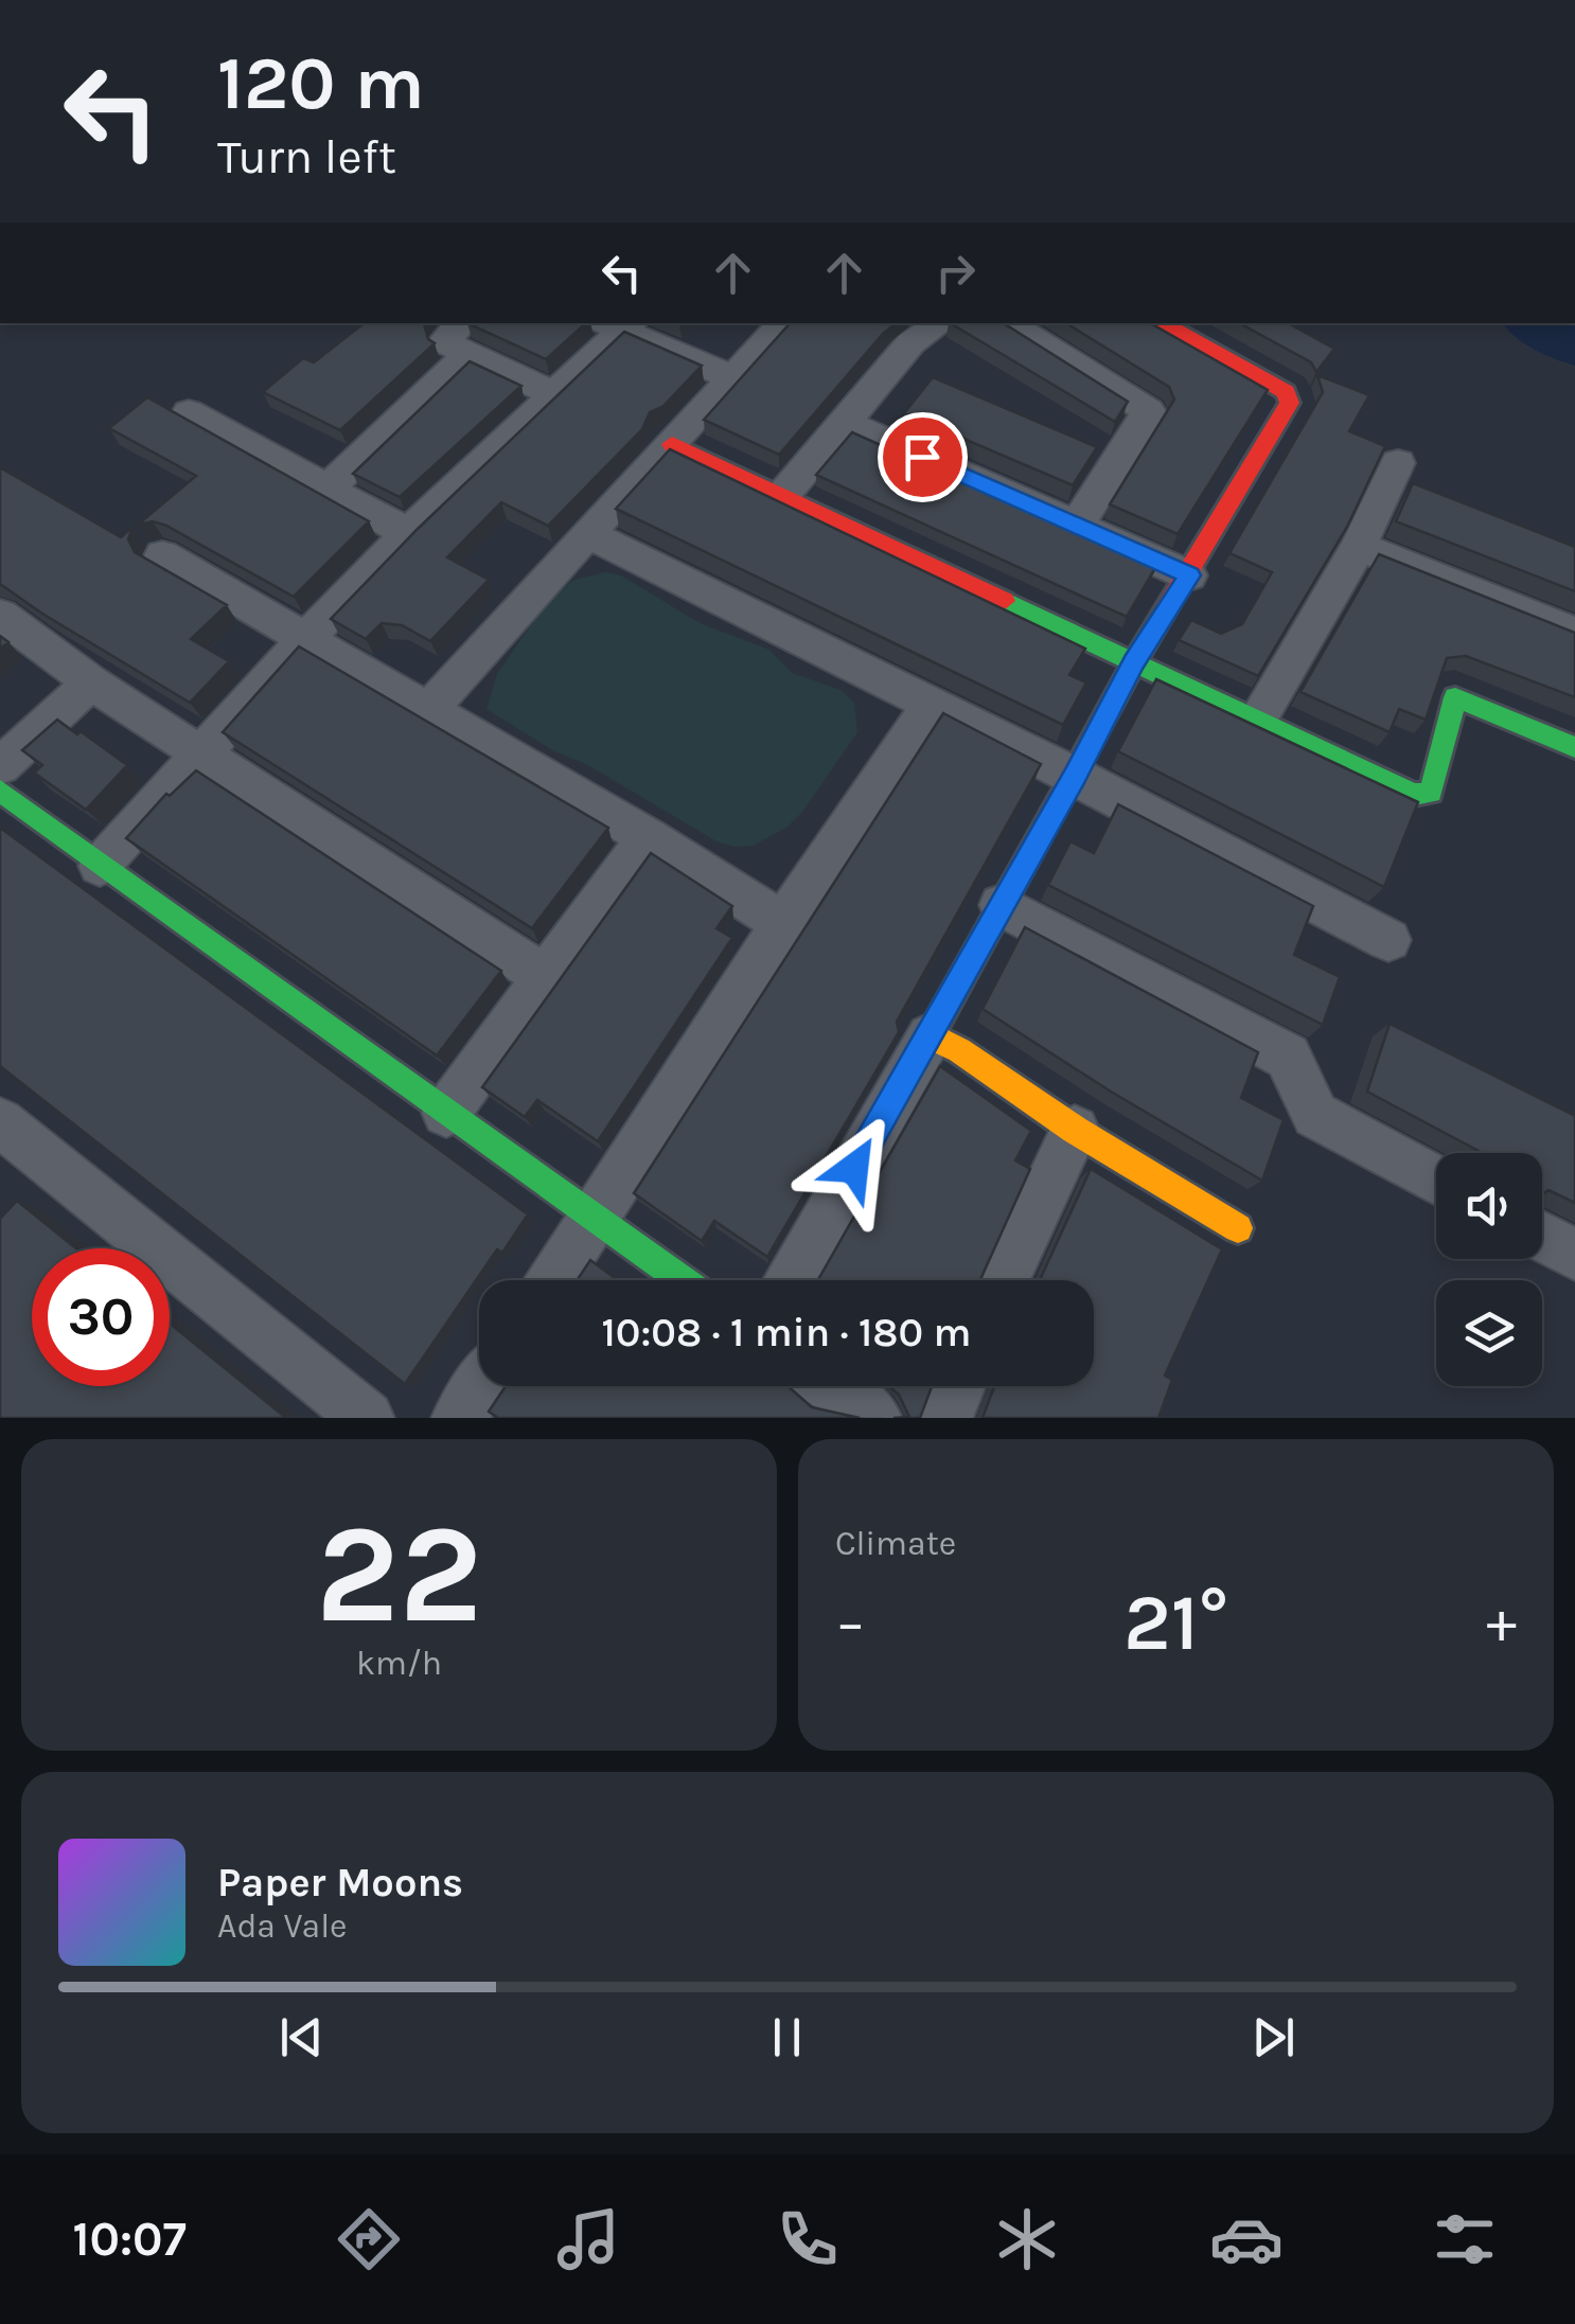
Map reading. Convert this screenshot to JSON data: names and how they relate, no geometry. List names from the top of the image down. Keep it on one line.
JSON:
{"page":{"turn":["120 m","Turn left"],"limit":"30","trip":"10:08 · 1 min · 180 m","tile":[["22","km/h"],"Climate"],"heat":["−","21°","+"],"song":["Paper Moons","Ada Vale"],"tabs":"10:07"}}
